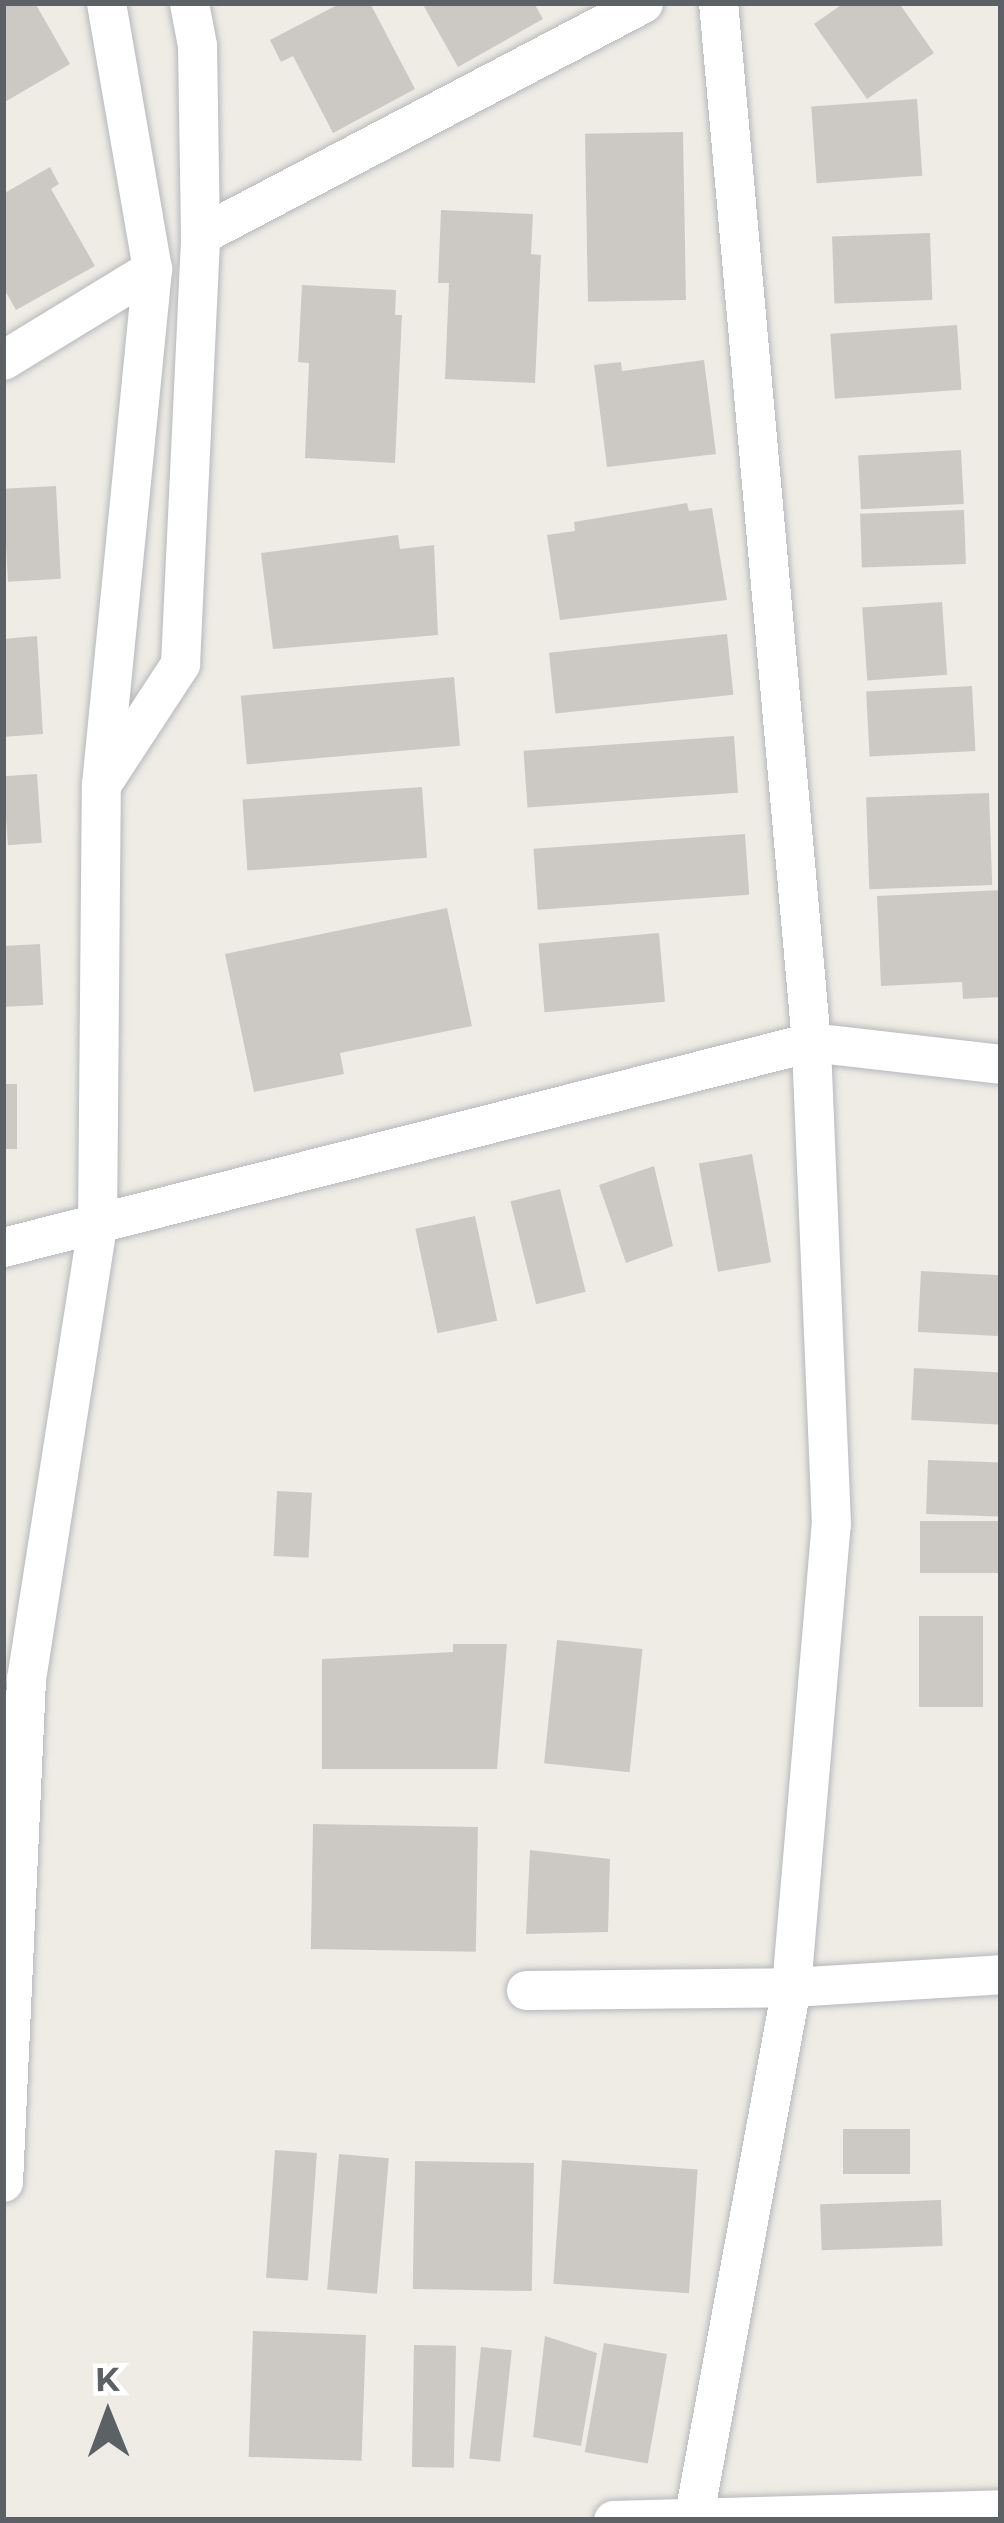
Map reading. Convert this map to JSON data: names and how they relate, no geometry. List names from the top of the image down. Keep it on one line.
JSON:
{"north":"top"}
